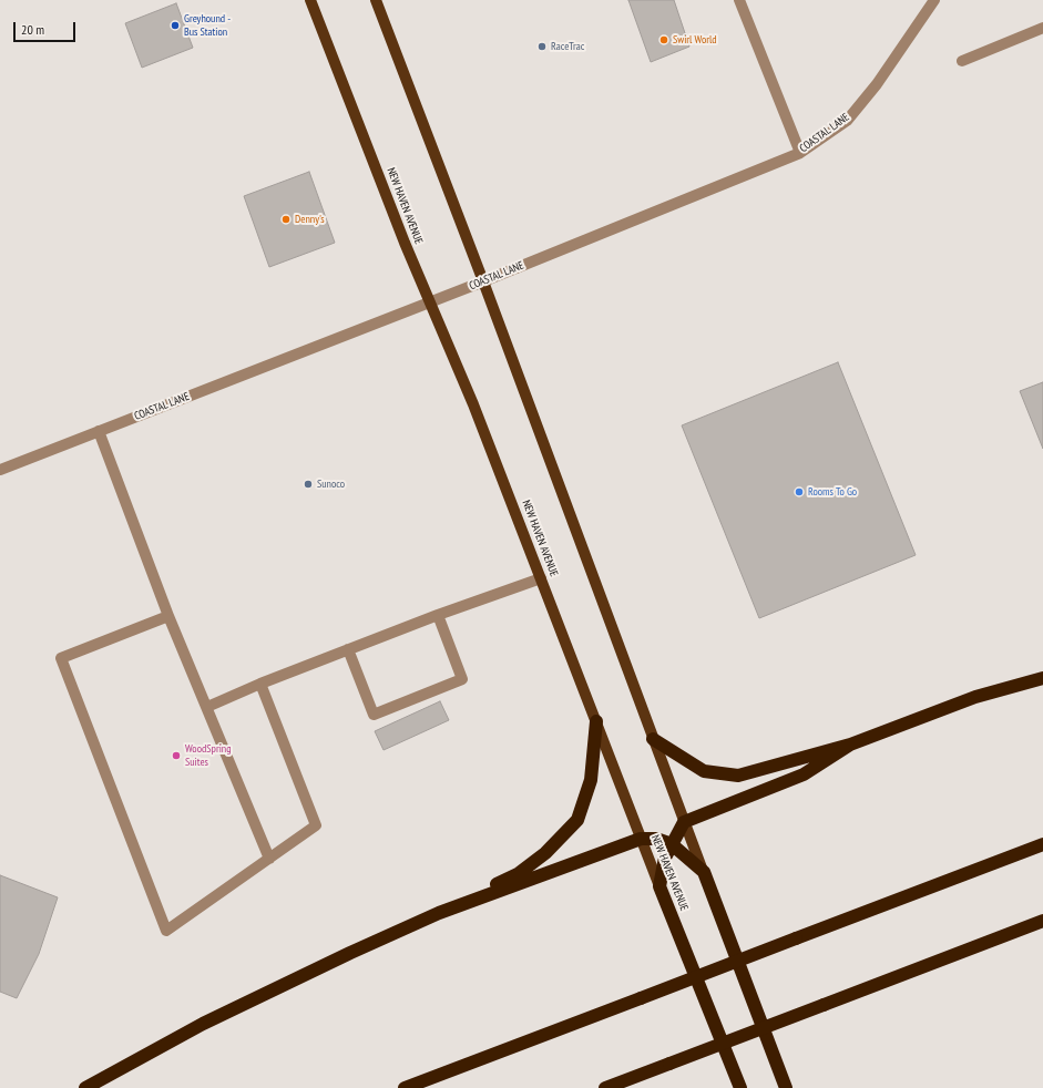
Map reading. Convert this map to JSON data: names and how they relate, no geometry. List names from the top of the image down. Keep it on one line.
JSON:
{"streets":{"highway":["NEW HAVEN AVENUE"],"street":["COASTAL LANE"]},"crossings":[["COASTAL LANE","NEW HAVEN AVENUE"]],"places":["Greyhound - Bus Station","Swirl World","RaceTrac","Denny's","Sunoco","Rooms To Go","WoodSpring Suites"],"scale_bar":"20 m"}
